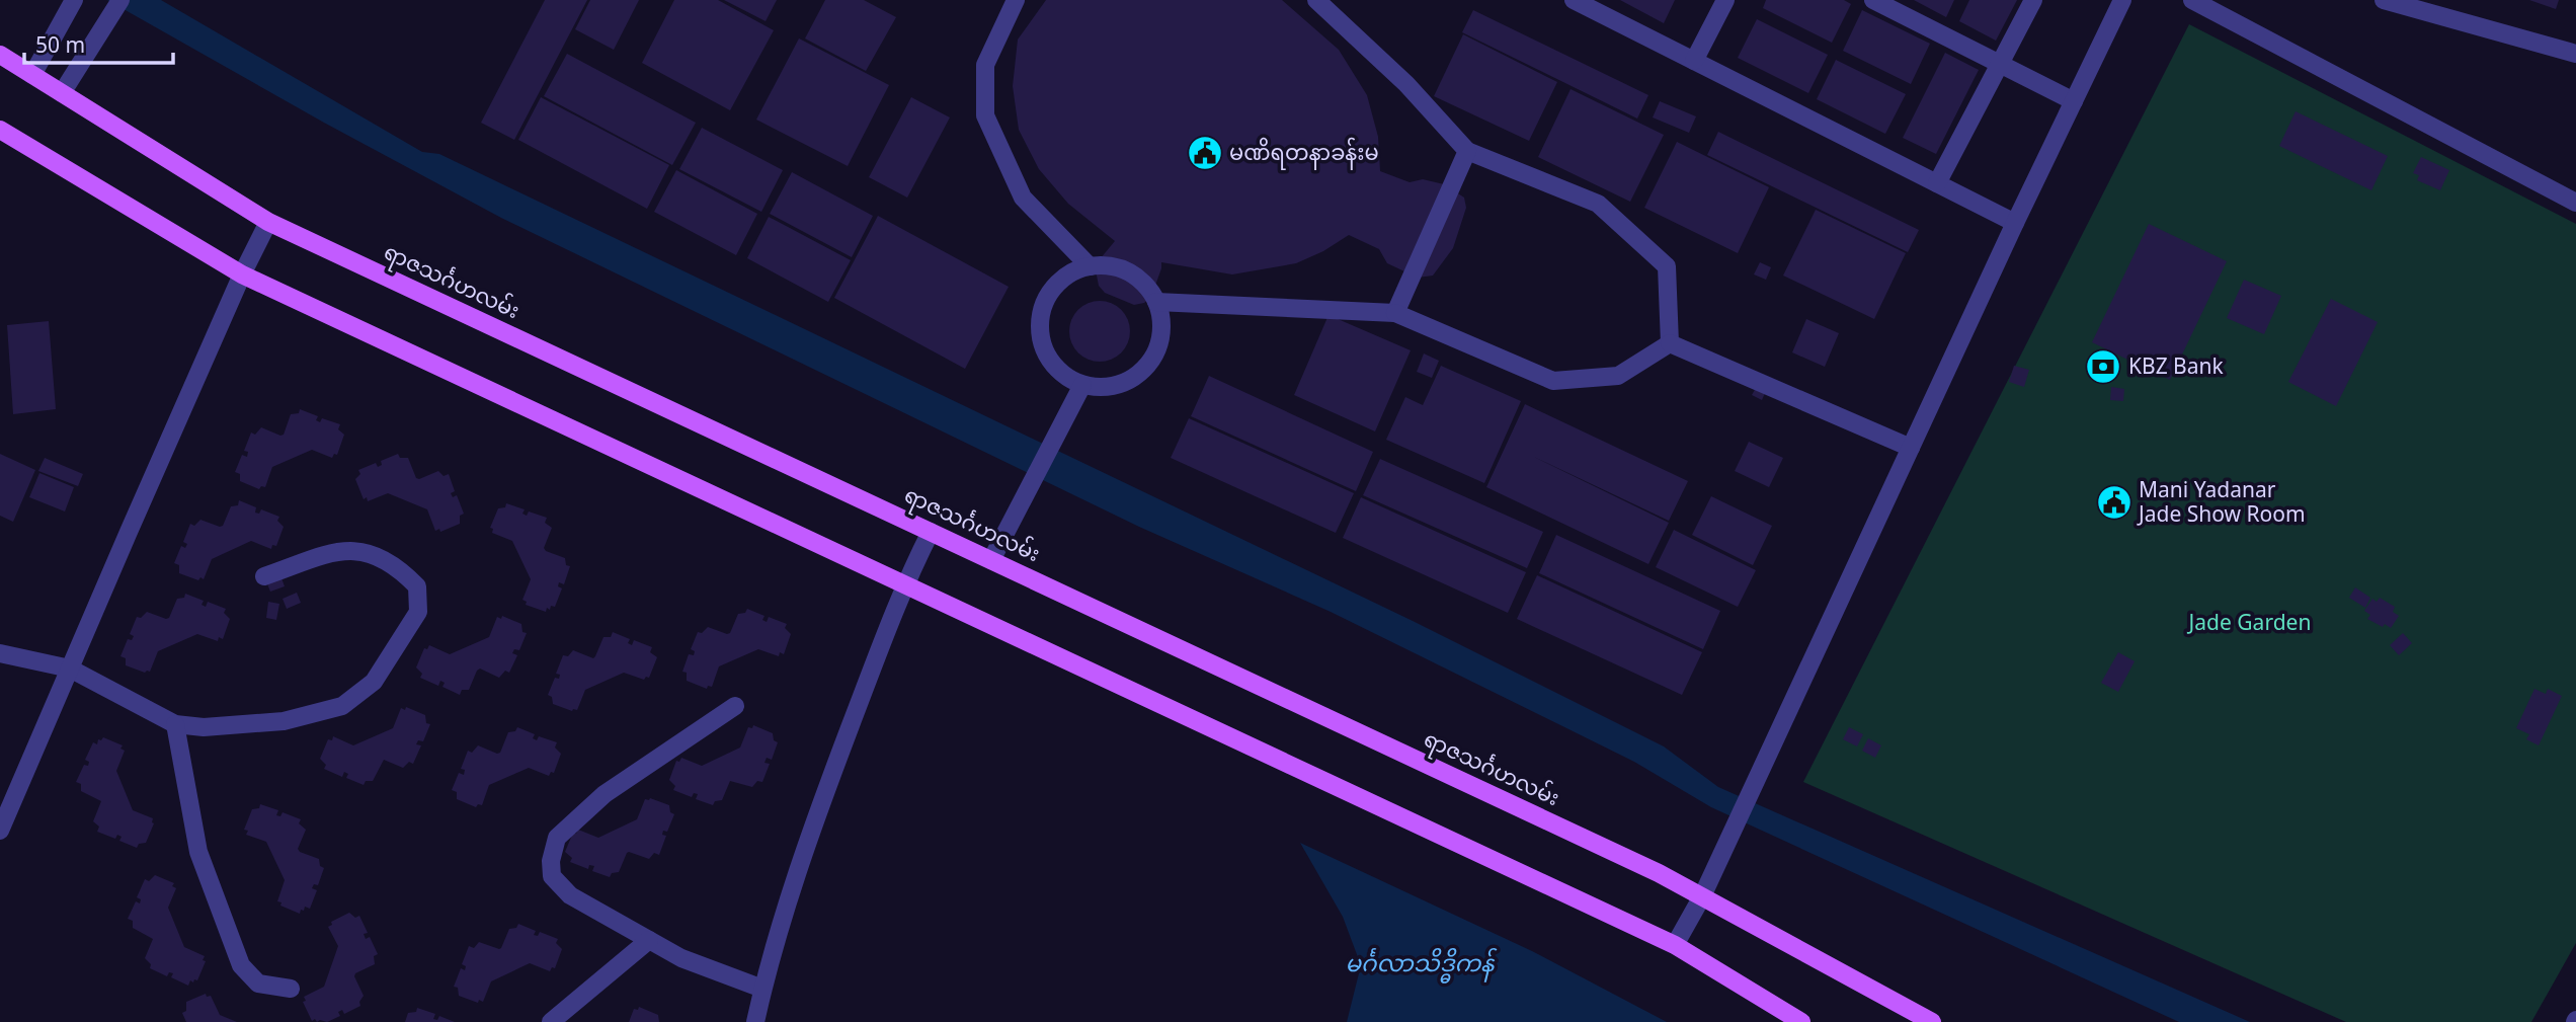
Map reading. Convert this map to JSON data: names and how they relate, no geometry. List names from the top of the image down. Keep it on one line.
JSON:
{"streets":{"main road":["ရာဇသင်္ဂဟလမ်း"]},"water":["မင်္ဂလာသိဒ္ဓိကန်"],"parks":["Jade Garden"],"places":{"public building":["မဏိရတနာခန်းမ","Mani Yadanar Jade Show Room"],"bank":["KBZ Bank"]},"scale_bar":"50 m"}
